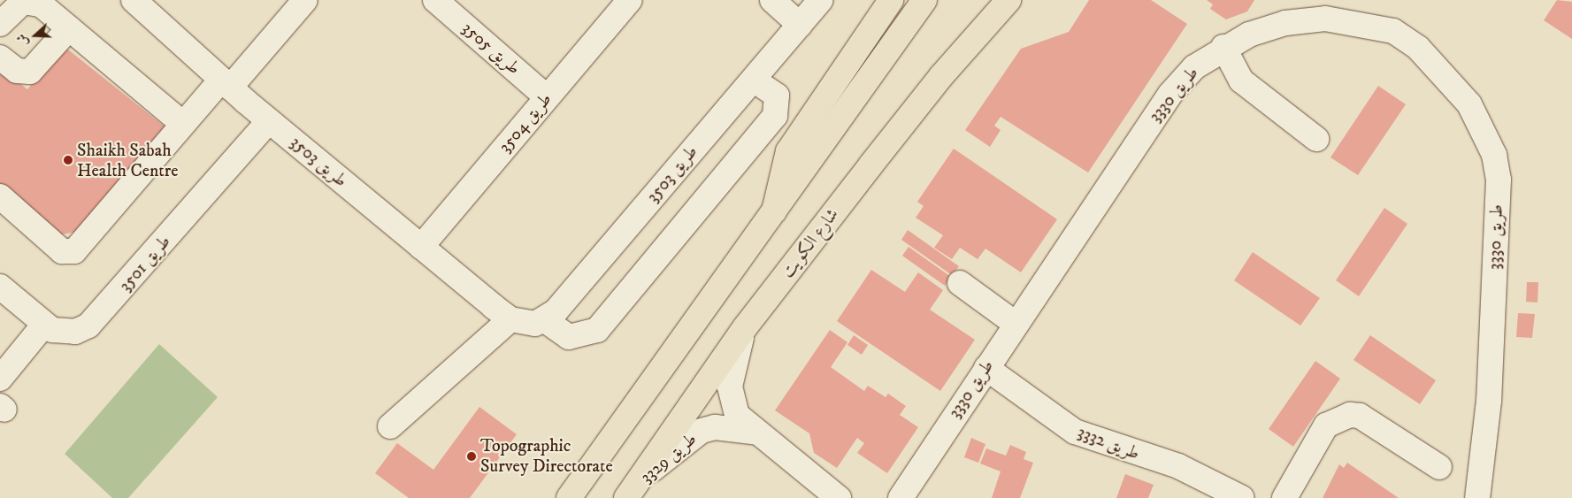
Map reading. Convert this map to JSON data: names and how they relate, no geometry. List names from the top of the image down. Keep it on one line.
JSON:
{"streets":{"main road":["شارع الكويت"],"street":["طريق 3505","طريق 3330","طريق 3504","طريق 3503","طريق 3501","طريق 3332","طريق 3329"]},"crossings":[["طريق 3505","طريق 3504"],["طريق 3330","طريق 3332"],["طريق 3504","طريق 3503"],["طريق 3503","طريق 3501"],["شارع الكويت","طريق 3329"]],"places":["Shaikh Sabah Health Centre","Topographic Survey Directorate"],"north":"left"}
